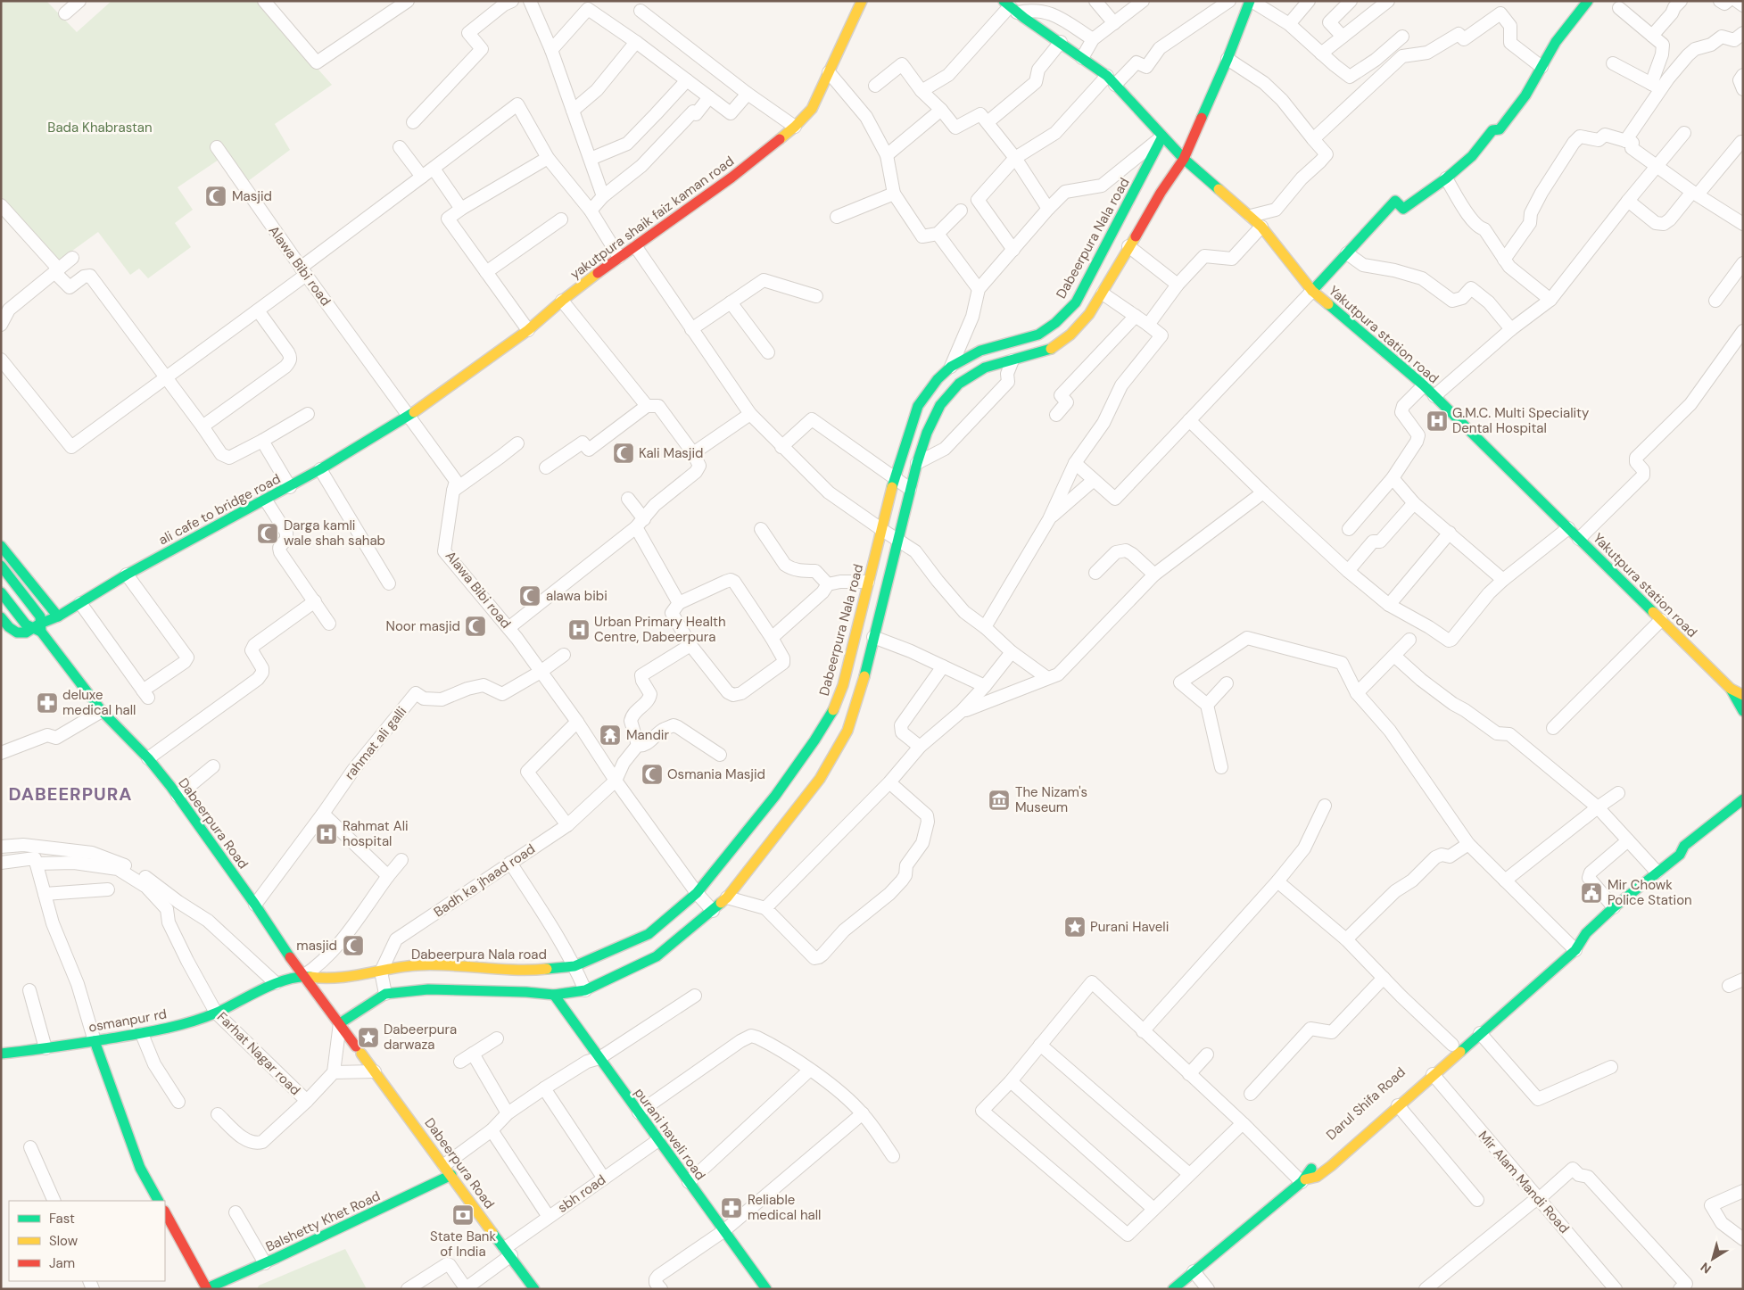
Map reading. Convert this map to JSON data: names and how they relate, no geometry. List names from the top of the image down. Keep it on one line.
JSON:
{"streets":{"street":["yakutpura shaik faiz kaman road","Dabeerpura Nala road","Alawa Bibi road","Yakutpura station road","ali cafe to bridge road","rahmat ali galli","Dabeerpura Road","Badh ka jhaad road","osmanpur rd","Farhat Nagar road","Darul Shifa Road","purani haveli road","Mir Alam Mandi Road","sbh road","Balshetty Khet Road"]},"crossings":[["yakutpura shaik faiz kaman road","Alawa Bibi road"],["yakutpura shaik faiz kaman road","ali cafe to bridge road"],["Dabeerpura Nala road","Alawa Bibi road"],["Dabeerpura Nala road","Yakutpura station road"],["Dabeerpura Nala road","Dabeerpura Road"],["Dabeerpura Nala road","Badh ka jhaad road"],["Dabeerpura Nala road","osmanpur rd"],["Dabeerpura Nala road","purani haveli road"],["Alawa Bibi road","ali cafe to bridge road"],["Alawa Bibi road","rahmat ali galli"],["Alawa Bibi road","Badh ka jhaad road"],["ali cafe to bridge road","Dabeerpura Road"],["rahmat ali galli","Dabeerpura Road"],["Dabeerpura Road","osmanpur rd"],["Dabeerpura Road","sbh road"],["Dabeerpura Road","Balshetty Khet Road"],["osmanpur rd","Farhat Nagar road"],["purani haveli road","sbh road"]],"districts":["DABEERPURA"],"parks":["Bada Khabrastan"],"places":{"mosque":["Masjid","Kali Masjid","Darga kamli wale shah sahab","alawa bibi","Noor masjid","Osmania Masjid","masjid"],"hospital":["G.M.C. Multi Speciality Dental Hospital","Urban Primary Health Centre, Dabeerpura","Rahmat Ali hospital"],"pharmacy":["deluxe medical hall","Reliable medical hall"],"temple":["Mandir"],"museum":["The Nizam's Museum"],"public building":["Mir Chowk Police Station"],"place":["Purani Haveli","Dabeerpura darwaza"],"bank":["State Bank of India"]},"legend":["Fast","Slow","Jam"],"north":"bottom left"}
